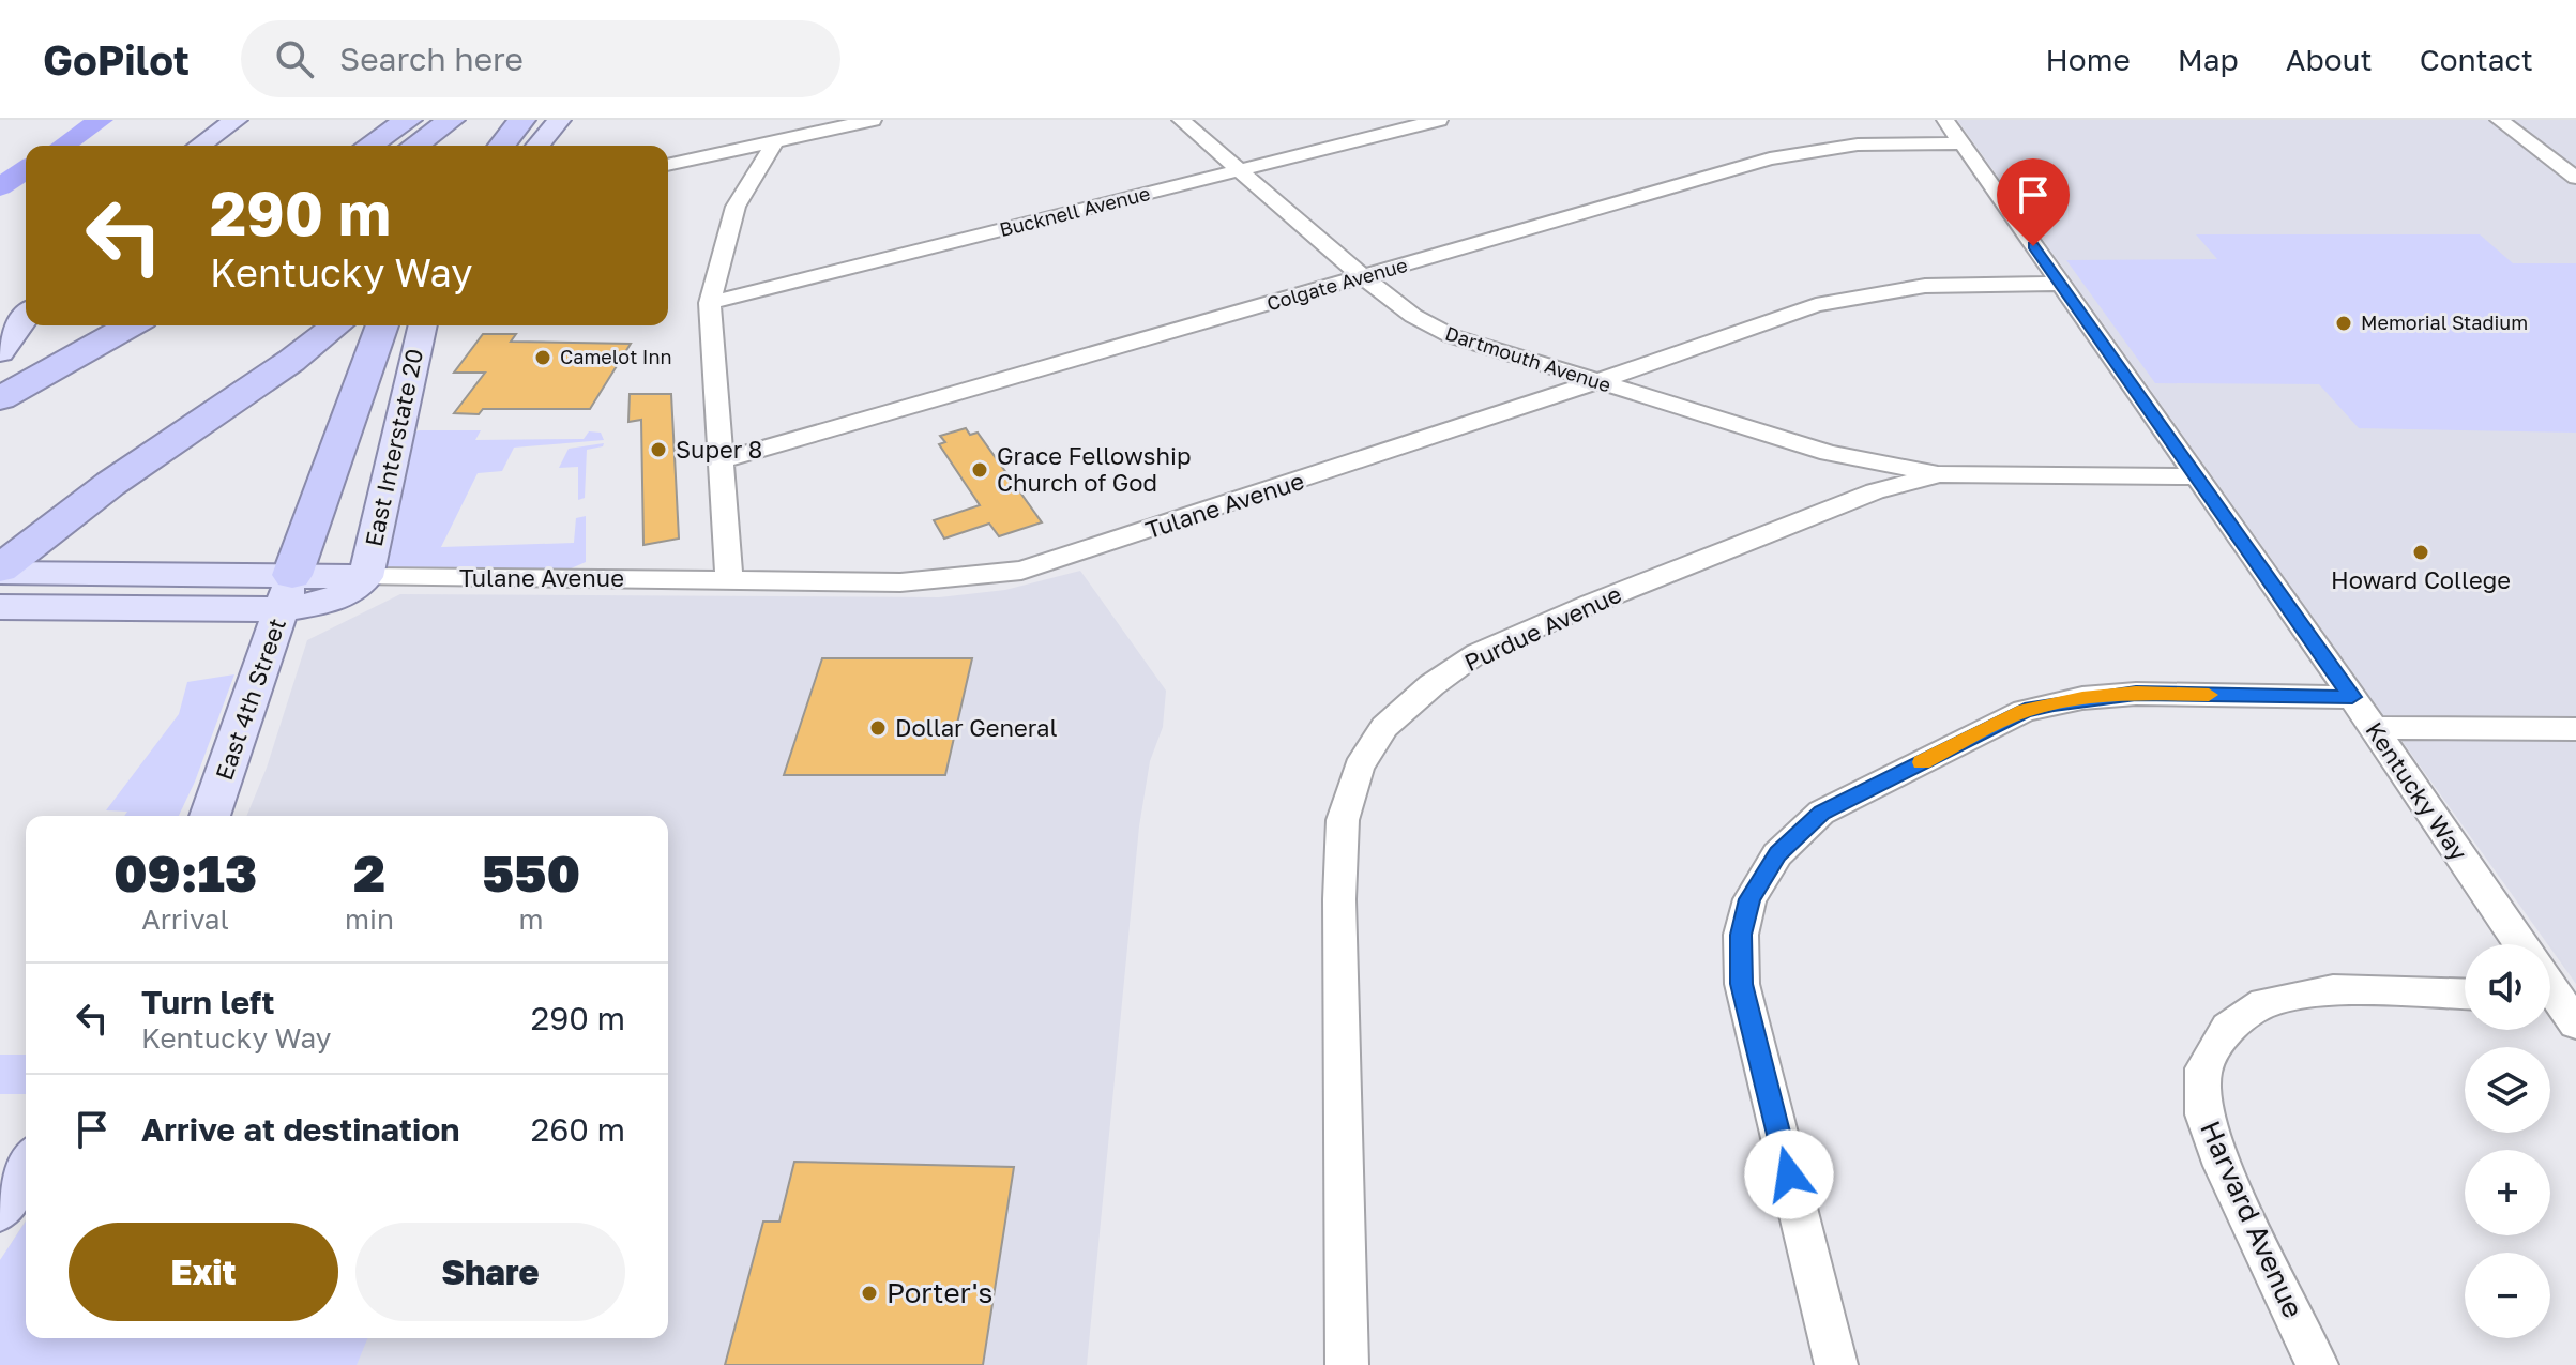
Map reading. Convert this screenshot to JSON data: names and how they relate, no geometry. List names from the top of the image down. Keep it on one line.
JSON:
{"streets":{"main road":["East Interstate 20","East 4th Street"],"street":["Bucknell Avenue","Colgate Avenue","Dartmouth Avenue","Tulane Avenue","Purdue Avenue","Kentucky Way","Harvard Avenue"]},"crossings":[["Bucknell Avenue","Dartmouth Avenue"],["Colgate Avenue","Dartmouth Avenue"],["Colgate Avenue","Kentucky Way"],["Dartmouth Avenue","Tulane Avenue"],["Dartmouth Avenue","Purdue Avenue"],["East Interstate 20","Tulane Avenue"],["Tulane Avenue","Kentucky Way"],["Purdue Avenue","Kentucky Way"]],"places":["Memorial Stadium","Camelot Inn","Super 8","Grace Fellowship Church of God","Howard College","Dollar General","Porter's"],"page":{"header":"GoPilot","search":"Search here","nav":["Home","Map","About","Contact"],"turn":["290 m","Kentucky Way"],"eta":["09:13","Arrival","2","min","550","m"],"map_buttons":["+","−"],"list":[{"name":"Turn left","note":"Kentucky Way","value":"290 m"},{"name":"Arrive at destination","value":"260 m"}],"buttons":["Exit","Share"]}}
